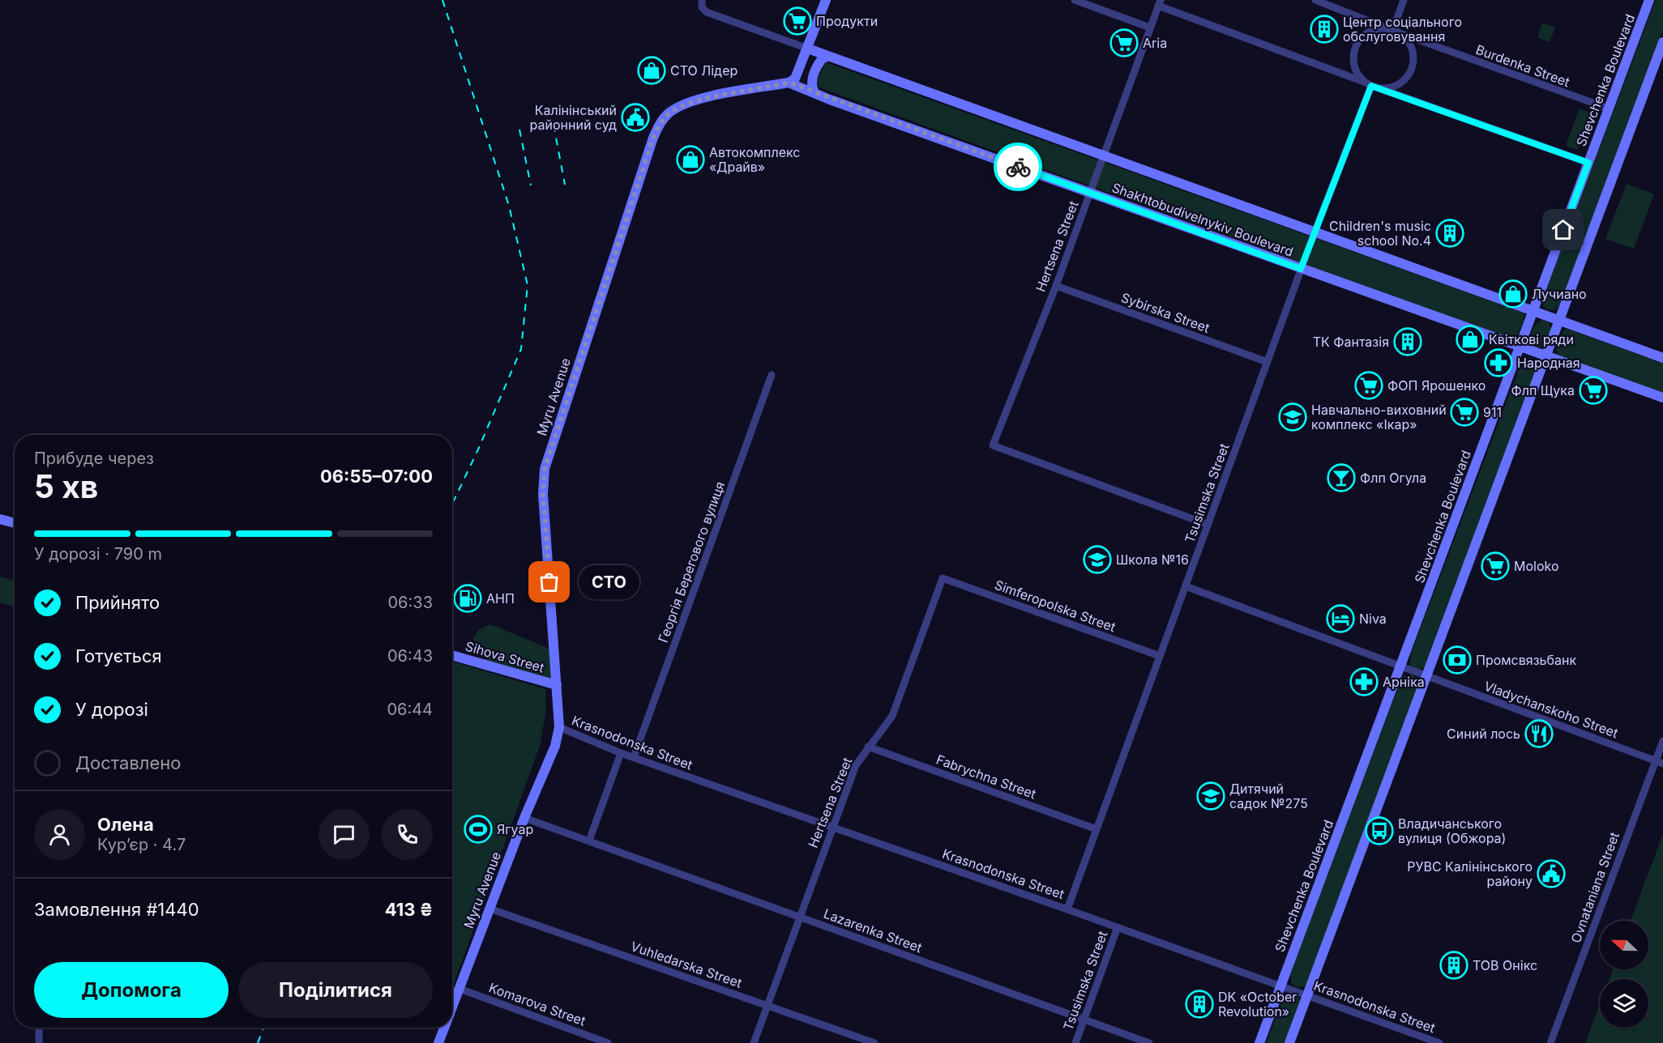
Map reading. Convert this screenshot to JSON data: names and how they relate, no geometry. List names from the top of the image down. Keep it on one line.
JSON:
{"streets":{"main road":["Shevchenka Boulevard","Shakhtobudivelnykiv Boulevard","Myru Avenue","Sihova Street"],"street":["Burdenka Street","Hertsena Street","Sybirska Street","Tsusimska Street","Георгія Берегового вулиця","Simferopolska Street","Vladychanskoho Street","Krasnodonska Street","Fabrychna Street","Ovnataniana Street","Lazarenka Street","Vuhledarska Street","Komarova Street"]},"crossings":[["Burdenka Street","Shevchenka Boulevard"],["Burdenka Street","Tsusimska Street"],["Shevchenka Boulevard","Shakhtobudivelnykiv Boulevard"],["Shevchenka Boulevard","Vladychanskoho Street"],["Shevchenka Boulevard","Krasnodonska Street"],["Shakhtobudivelnykiv Boulevard","Hertsena Street"],["Shakhtobudivelnykiv Boulevard","Myru Avenue"],["Shakhtobudivelnykiv Boulevard","Tsusimska Street"],["Hertsena Street","Sybirska Street"],["Hertsena Street","Tsusimska Street"],["Hertsena Street","Simferopolska Street"],["Hertsena Street","Krasnodonska Street"],["Hertsena Street","Fabrychna Street"],["Hertsena Street","Lazarenka Street"],["Hertsena Street","Vuhledarska Street"],["Sybirska Street","Tsusimska Street"],["Myru Avenue","Sihova Street"],["Myru Avenue","Krasnodonska Street"],["Myru Avenue","Lazarenka Street"],["Myru Avenue","Vuhledarska Street"],["Myru Avenue","Komarova Street"],["Tsusimska Street","Simferopolska Street"],["Tsusimska Street","Vladychanskoho Street"],["Tsusimska Street","Krasnodonska Street"],["Tsusimska Street","Fabrychna Street"],["Tsusimska Street","Lazarenka Street"],["Георгія Берегового вулиця","Krasnodonska Street"],["Vladychanskoho Street","Ovnataniana Street"]],"places":{"supermarket":["Продукти","Aria","ФОП Ярошенко","Флп Щука","911","Moloko"],"building":["Центр соціального обслуговування","Children's music school No.4","ТК Фантазія","ТОВ Онікс","DK «October Revolution»"],"shop":["СТО Лідер","Автокомплекс «Драйв»","Лучиано","Квіткові ряди"],"public building":["Калінінський районний суд","РУВС Калінінського району"],"pharmacy":["Народная","Арніка"],"school or university":["Навчально-виховний комплекс «Ікар»","Школа №16","Дитячий садок №275"],"bar":["Флп Огула"],"other":["СТО"],"fuel station":["АНП"],"hotel":["Niva"],"bank":["Промсвязьбанк"],"restaurant":["Синий лось"],"sports":["Ягуар"],"bus stop":["Владичанського вулиця (Обжора)"]},"north":"left","page":{"heading":["5 хв","Прибуде через","06:55–07:00"],"panel":["Олена","Кур’єр · 4.7","Замовлення #1440","413 ₴"],"bar":"У дорозі · 790 m","bubble":"СТО","list":[["Прийнято","06:33"],["Готується","06:43"],["У дорозі","06:44"],"Доставлено"],"buttons":["Допомога","Поділитися"]}}
